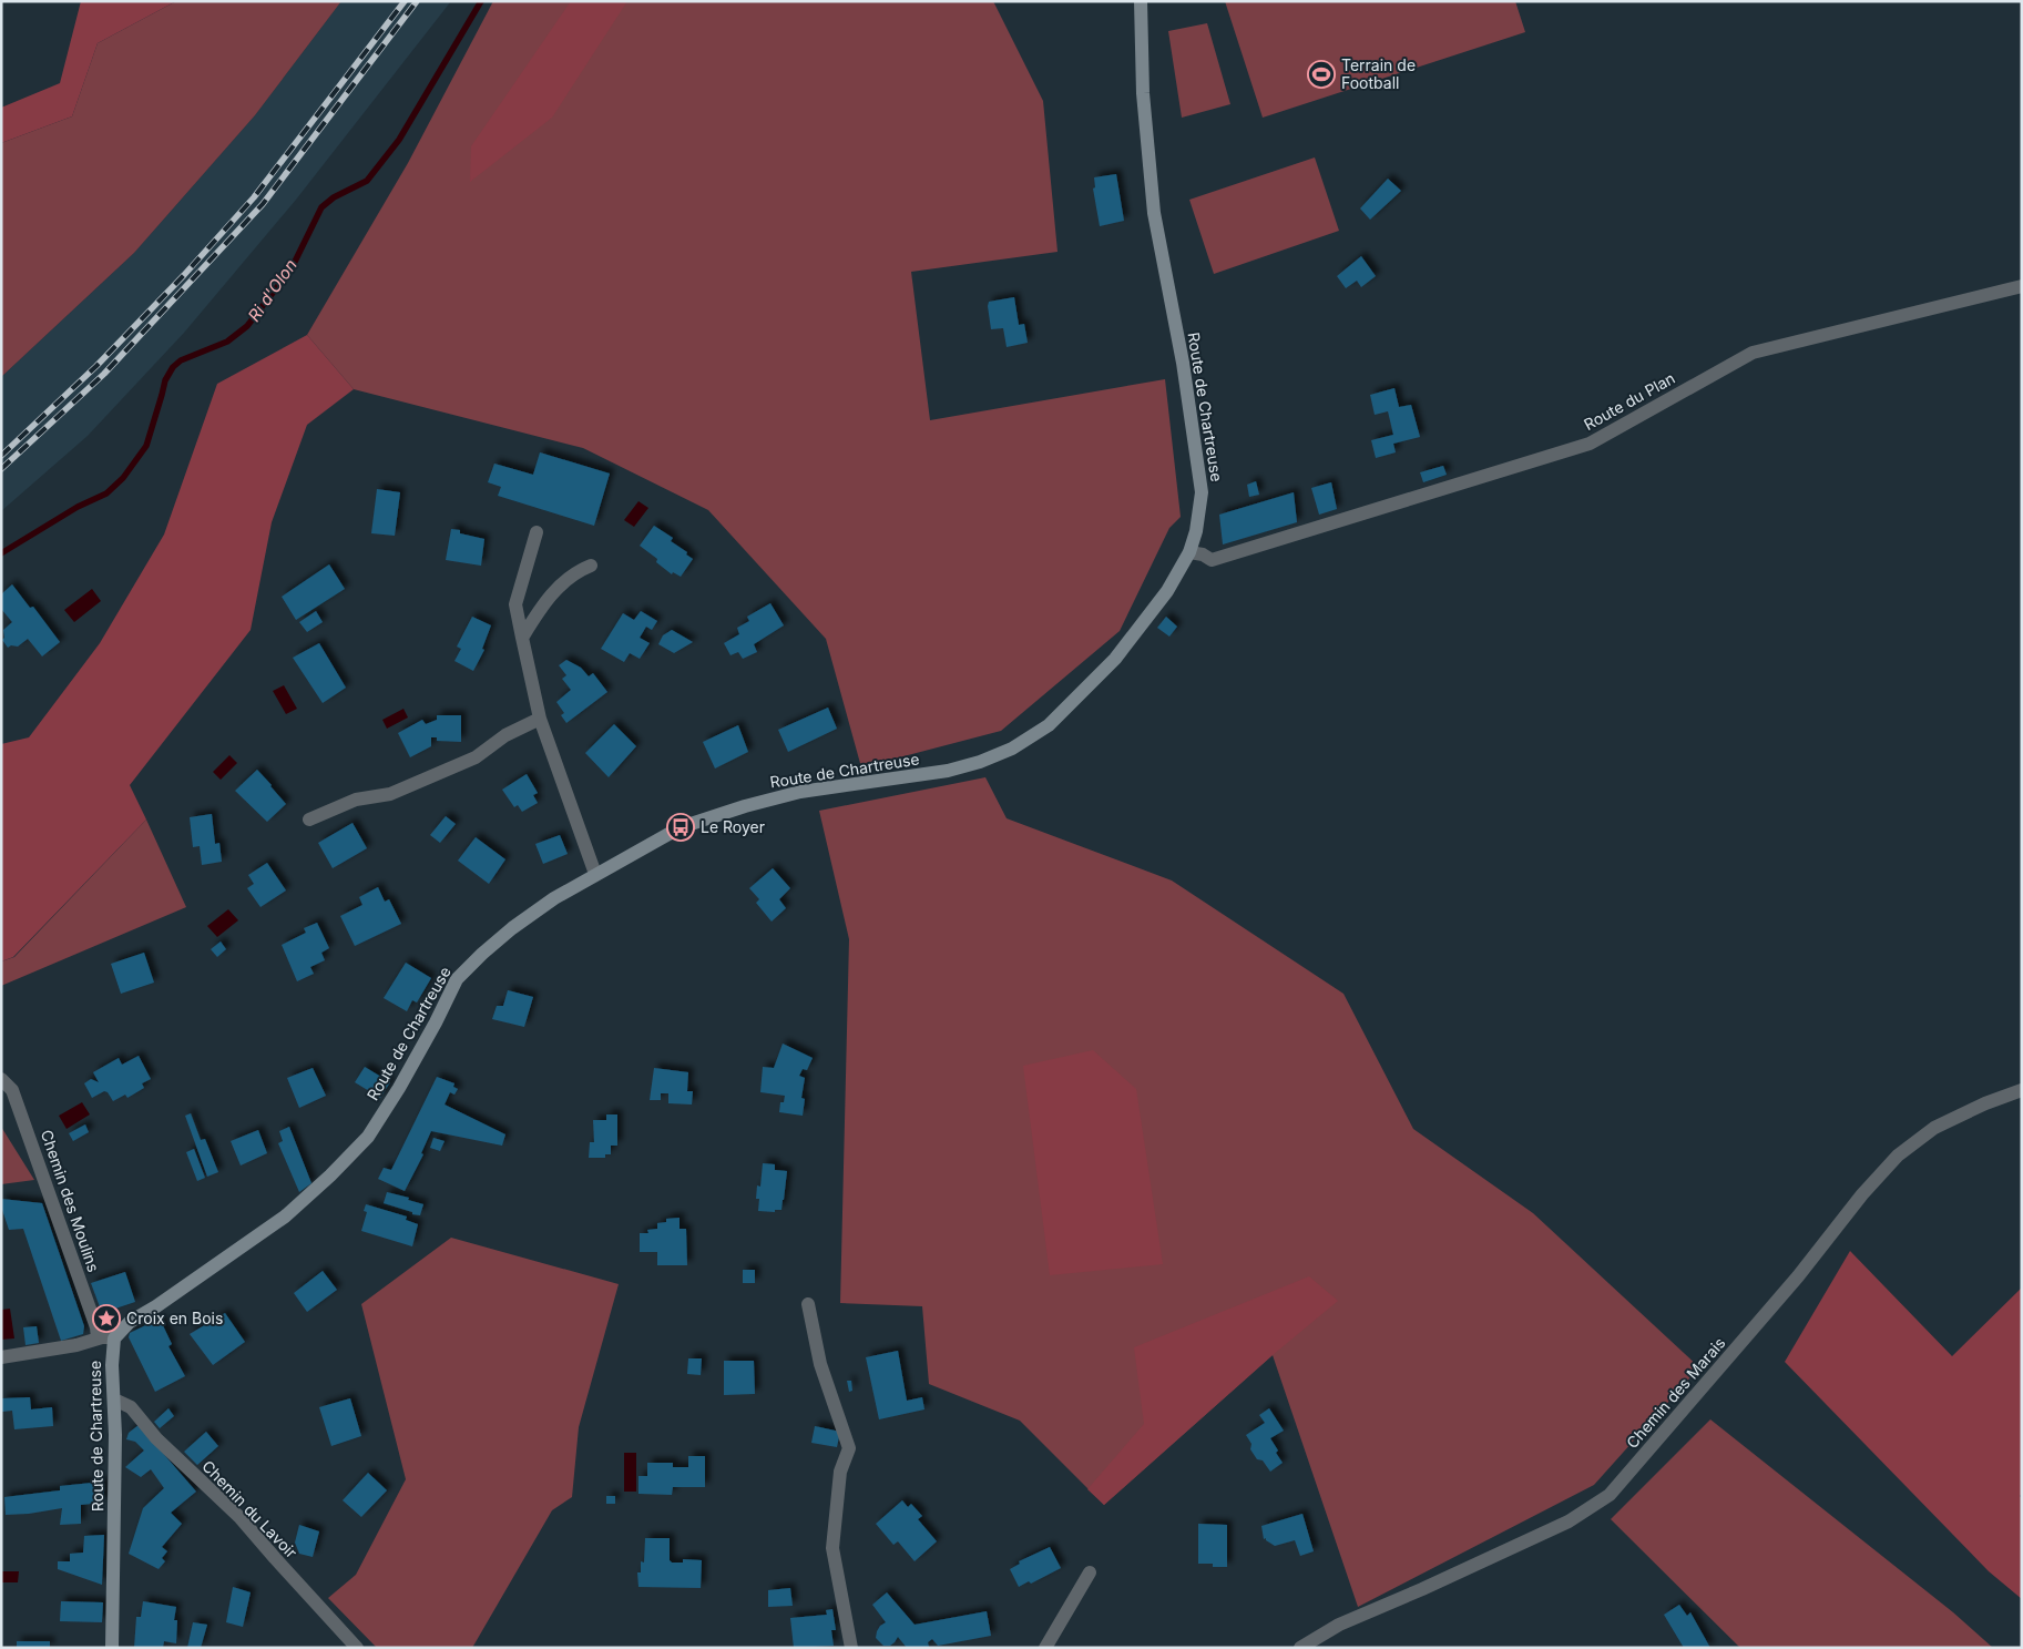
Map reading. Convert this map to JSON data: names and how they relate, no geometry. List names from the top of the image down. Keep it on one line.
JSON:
{"streets":{"main road":["Route de Chartreuse"],"street":["Route du Plan","Chemin des Moulins","Chemin des Marais","Chemin du Lavoir"]},"crossings":[["Route du Plan","Route de Chartreuse"],["Route de Chartreuse","Chemin du Lavoir"]],"water":["Ri d'Olon"],"places":{"sports":["Terrain de Football"],"bus stop":["Le Royer"],"place":["Croix en Bois"]}}
